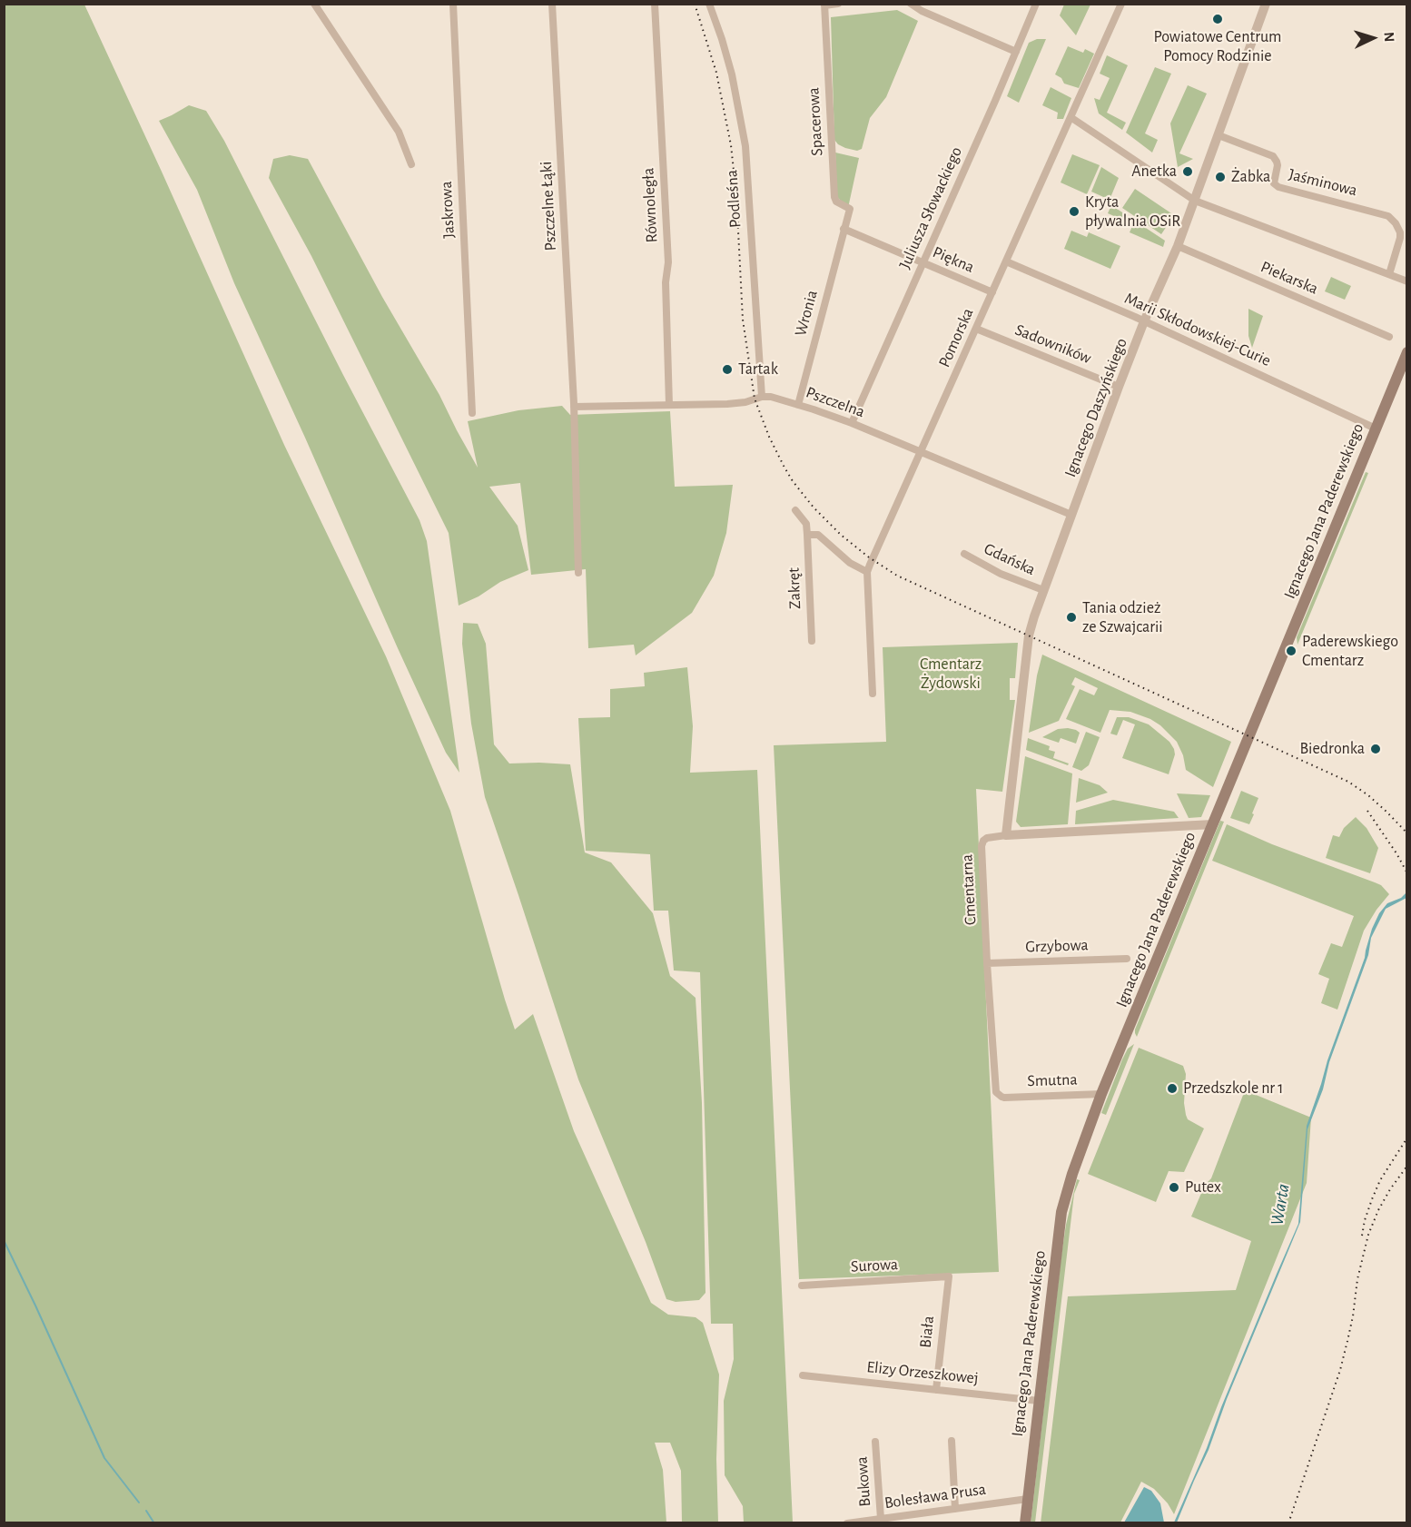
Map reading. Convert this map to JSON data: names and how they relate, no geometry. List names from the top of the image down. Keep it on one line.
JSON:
{"streets":{"main road":["Ignacego Jana Paderewskiego"],"street":["Spacerowa","Jaśminowa","Podleśna","Równoległa","Pszczelne Łąki","Juliusza Słowackiego","Jaskrowa","Piękna","Piekarska","Wronia","Marii Skłodowskiej-Curie","Pomorska","Sadowników","Pszczelna","Ignacego Daszyńskiego","Gdańska","Zakręt","Cmentarna","Grzybowa","Smutna","Surowa","Biała","Elizy Orzeszkowej","Bukowa","Bolesława Prusa"]},"crossings":[["Spacerowa","Piękna"],["Spacerowa","Wronia"],["Jaśminowa","Ignacego Daszyńskiego"],["Podleśna","Pszczelna"],["Równoległa","Pszczelna"],["Pszczelne Łąki","Pszczelna"],["Juliusza Słowackiego","Piękna"],["Juliusza Słowackiego","Pszczelna"],["Piękna","Wronia"],["Piękna","Pomorska"],["Piekarska","Ignacego Daszyńskiego"],["Wronia","Pszczelna"],["Marii Skłodowskiej-Curie","Pomorska"],["Marii Skłodowskiej-Curie","Ignacego Daszyńskiego"],["Marii Skłodowskiej-Curie","Ignacego Jana Paderewskiego"],["Pomorska","Sadowników"],["Pomorska","Pszczelna"],["Sadowników","Ignacego Daszyńskiego"],["Pszczelna","Ignacego Daszyńskiego"],["Ignacego Daszyńskiego","Gdańska"],["Ignacego Daszyńskiego","Cmentarna"],["Ignacego Jana Paderewskiego","Cmentarna"],["Ignacego Jana Paderewskiego","Smutna"],["Ignacego Jana Paderewskiego","Elizy Orzeszkowej"],["Ignacego Jana Paderewskiego","Bolesława Prusa"],["Cmentarna","Grzybowa"],["Cmentarna","Smutna"],["Surowa","Biała"],["Biała","Elizy Orzeszkowej"],["Bukowa","Bolesława Prusa"]],"water":["Warta"],"parks":["Cmentarz Żydowski"],"places":["Powiatowe Centrum Pomocy Rodzinie","Anetka","Żabka","Kryta pływalnia OSiR","Tartak","Tania odzież ze Szwajcarii","Paderewskiego Cmentarz","Biedronka","Przedszkole nr 1","Putex"],"north":"right"}
